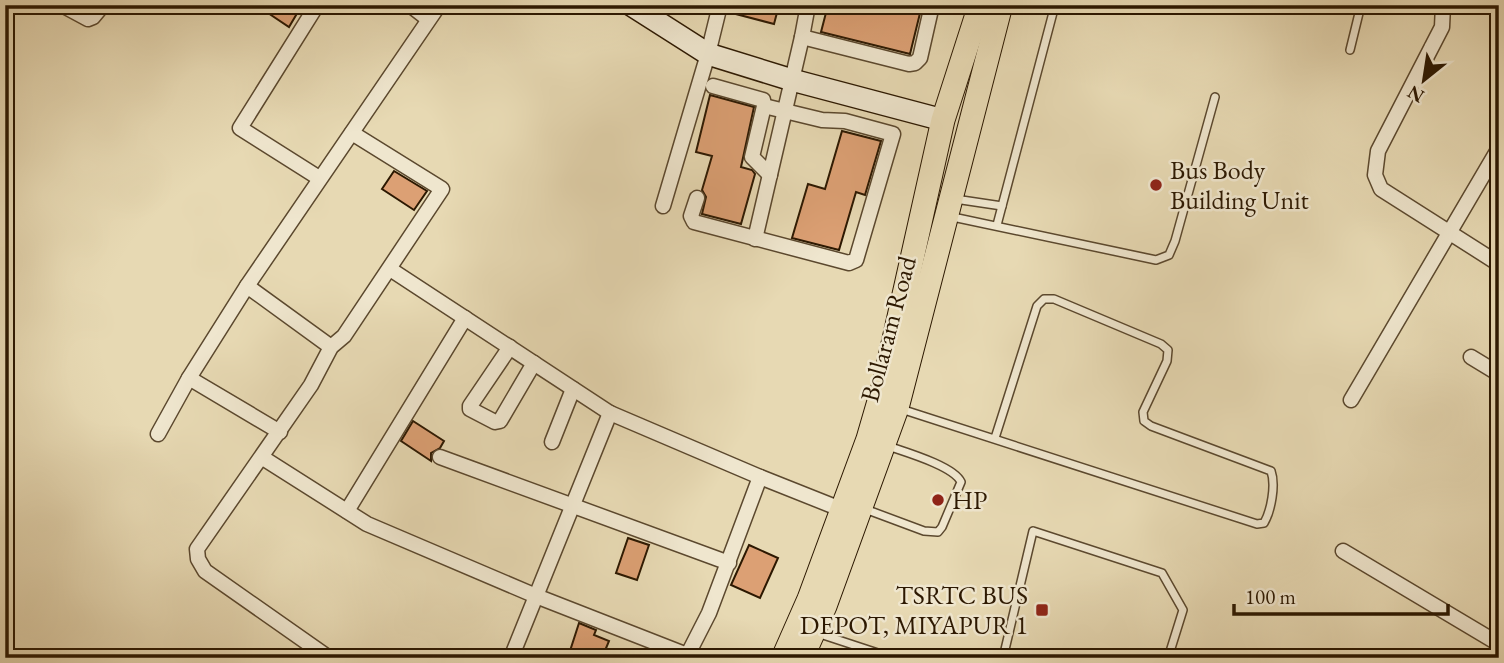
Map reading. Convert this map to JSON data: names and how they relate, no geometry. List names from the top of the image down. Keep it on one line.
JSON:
{"streets":{"main road":["Bollaram Road"]},"places":{"other":["Bus Body Building Unit","HP"],"transit":["TSRTC BUS DEPOT, MIYAPUR 1"]},"scale_bar":"100 m","north":"bottom left"}
